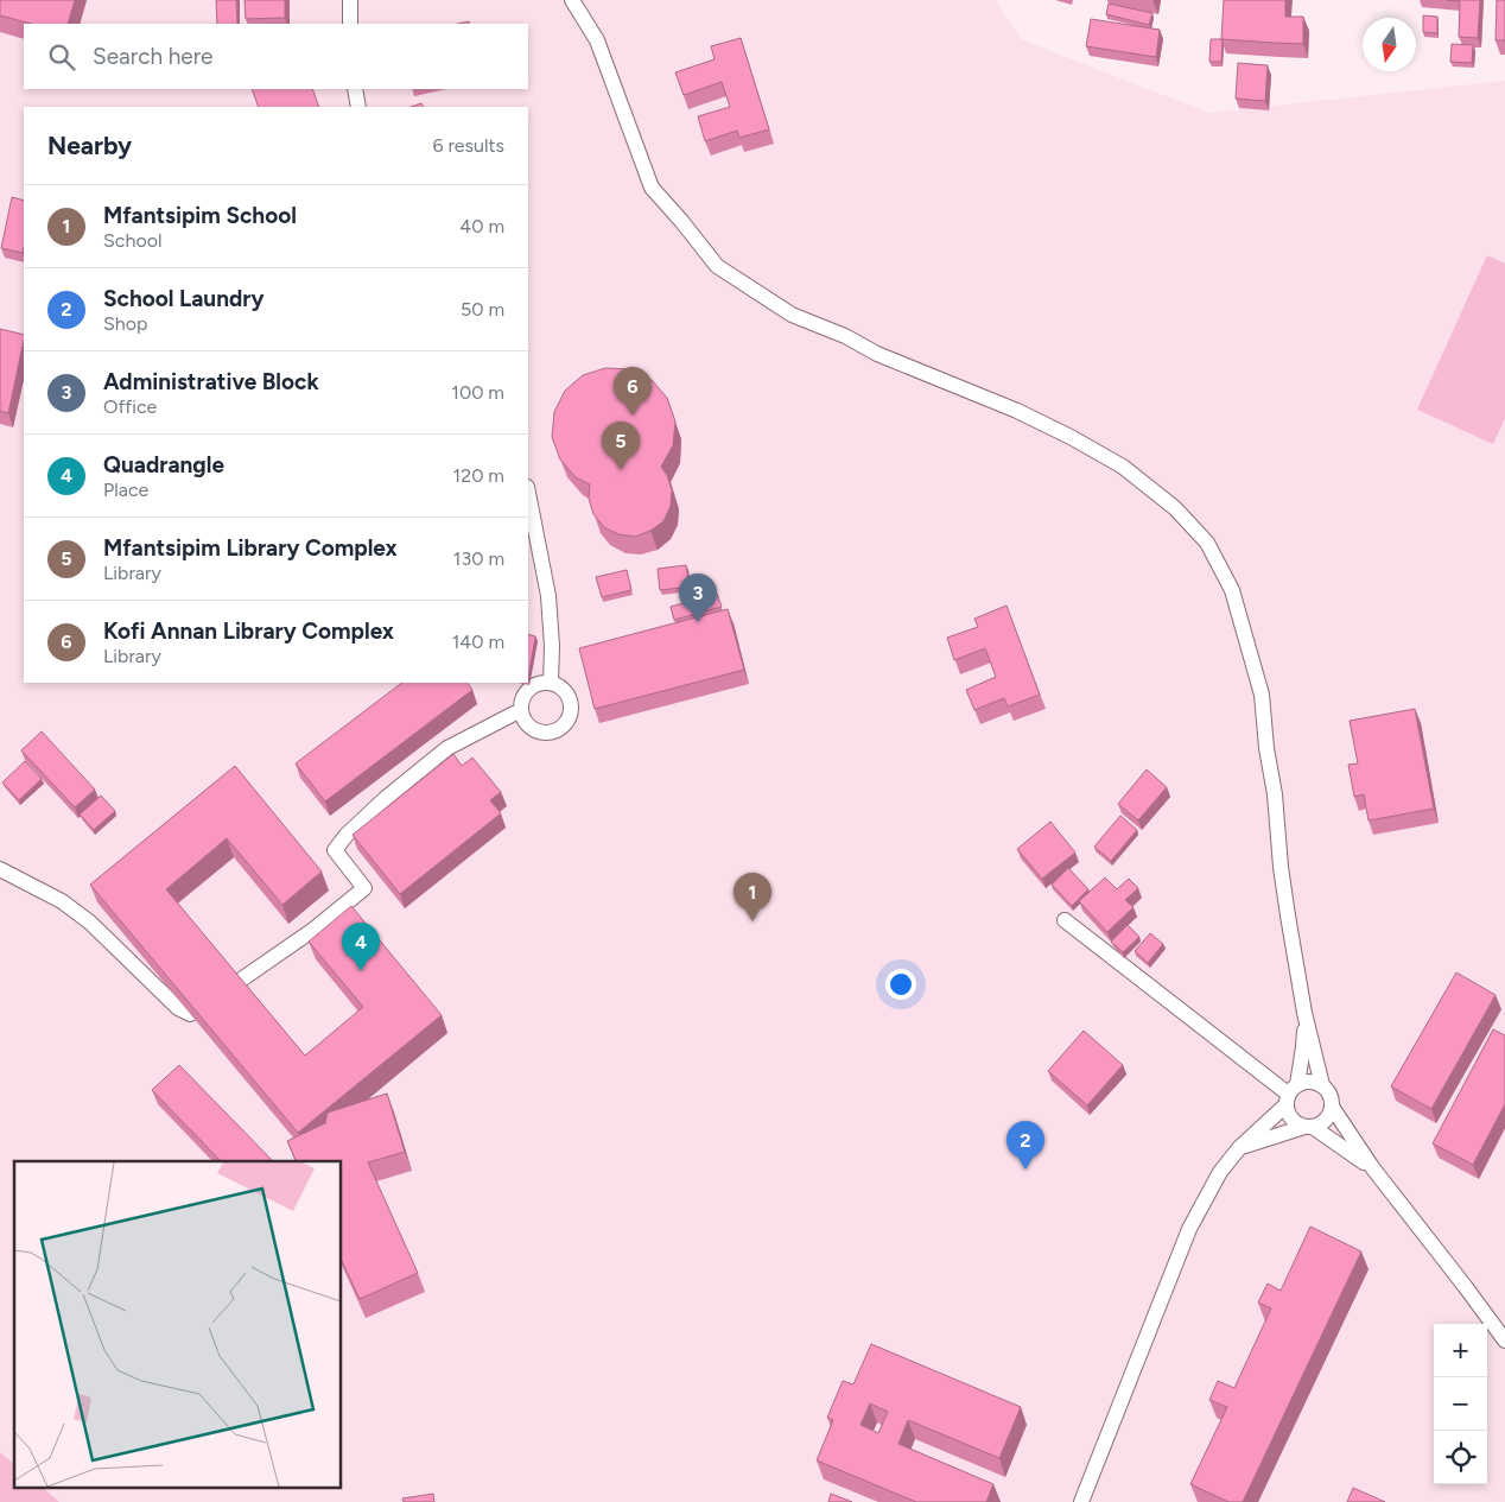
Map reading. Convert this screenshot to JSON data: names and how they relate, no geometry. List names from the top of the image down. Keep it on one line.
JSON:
{"north":"bottom","page":{"search":"Search here","heading":["Nearby","6 results"],"list":[{"mark":"1","name":"Mfantsipim School","note":"School","value":"40 m"},{"mark":"2","name":"School Laundry","note":"Shop","value":"50 m"},{"mark":"3","name":"Administrative Block","note":"Office","value":"100 m"},{"mark":"4","name":"Quadrangle","note":"Place","value":"120 m"},{"mark":"5","name":"Mfantsipim Library Complex","note":"Library","value":"130 m"},{"mark":"6","name":"Kofi Annan Library Complex","note":"Library","value":"140 m"}],"pins":["6","5","3","1","4","2"],"map_buttons":["+","−"]}}
